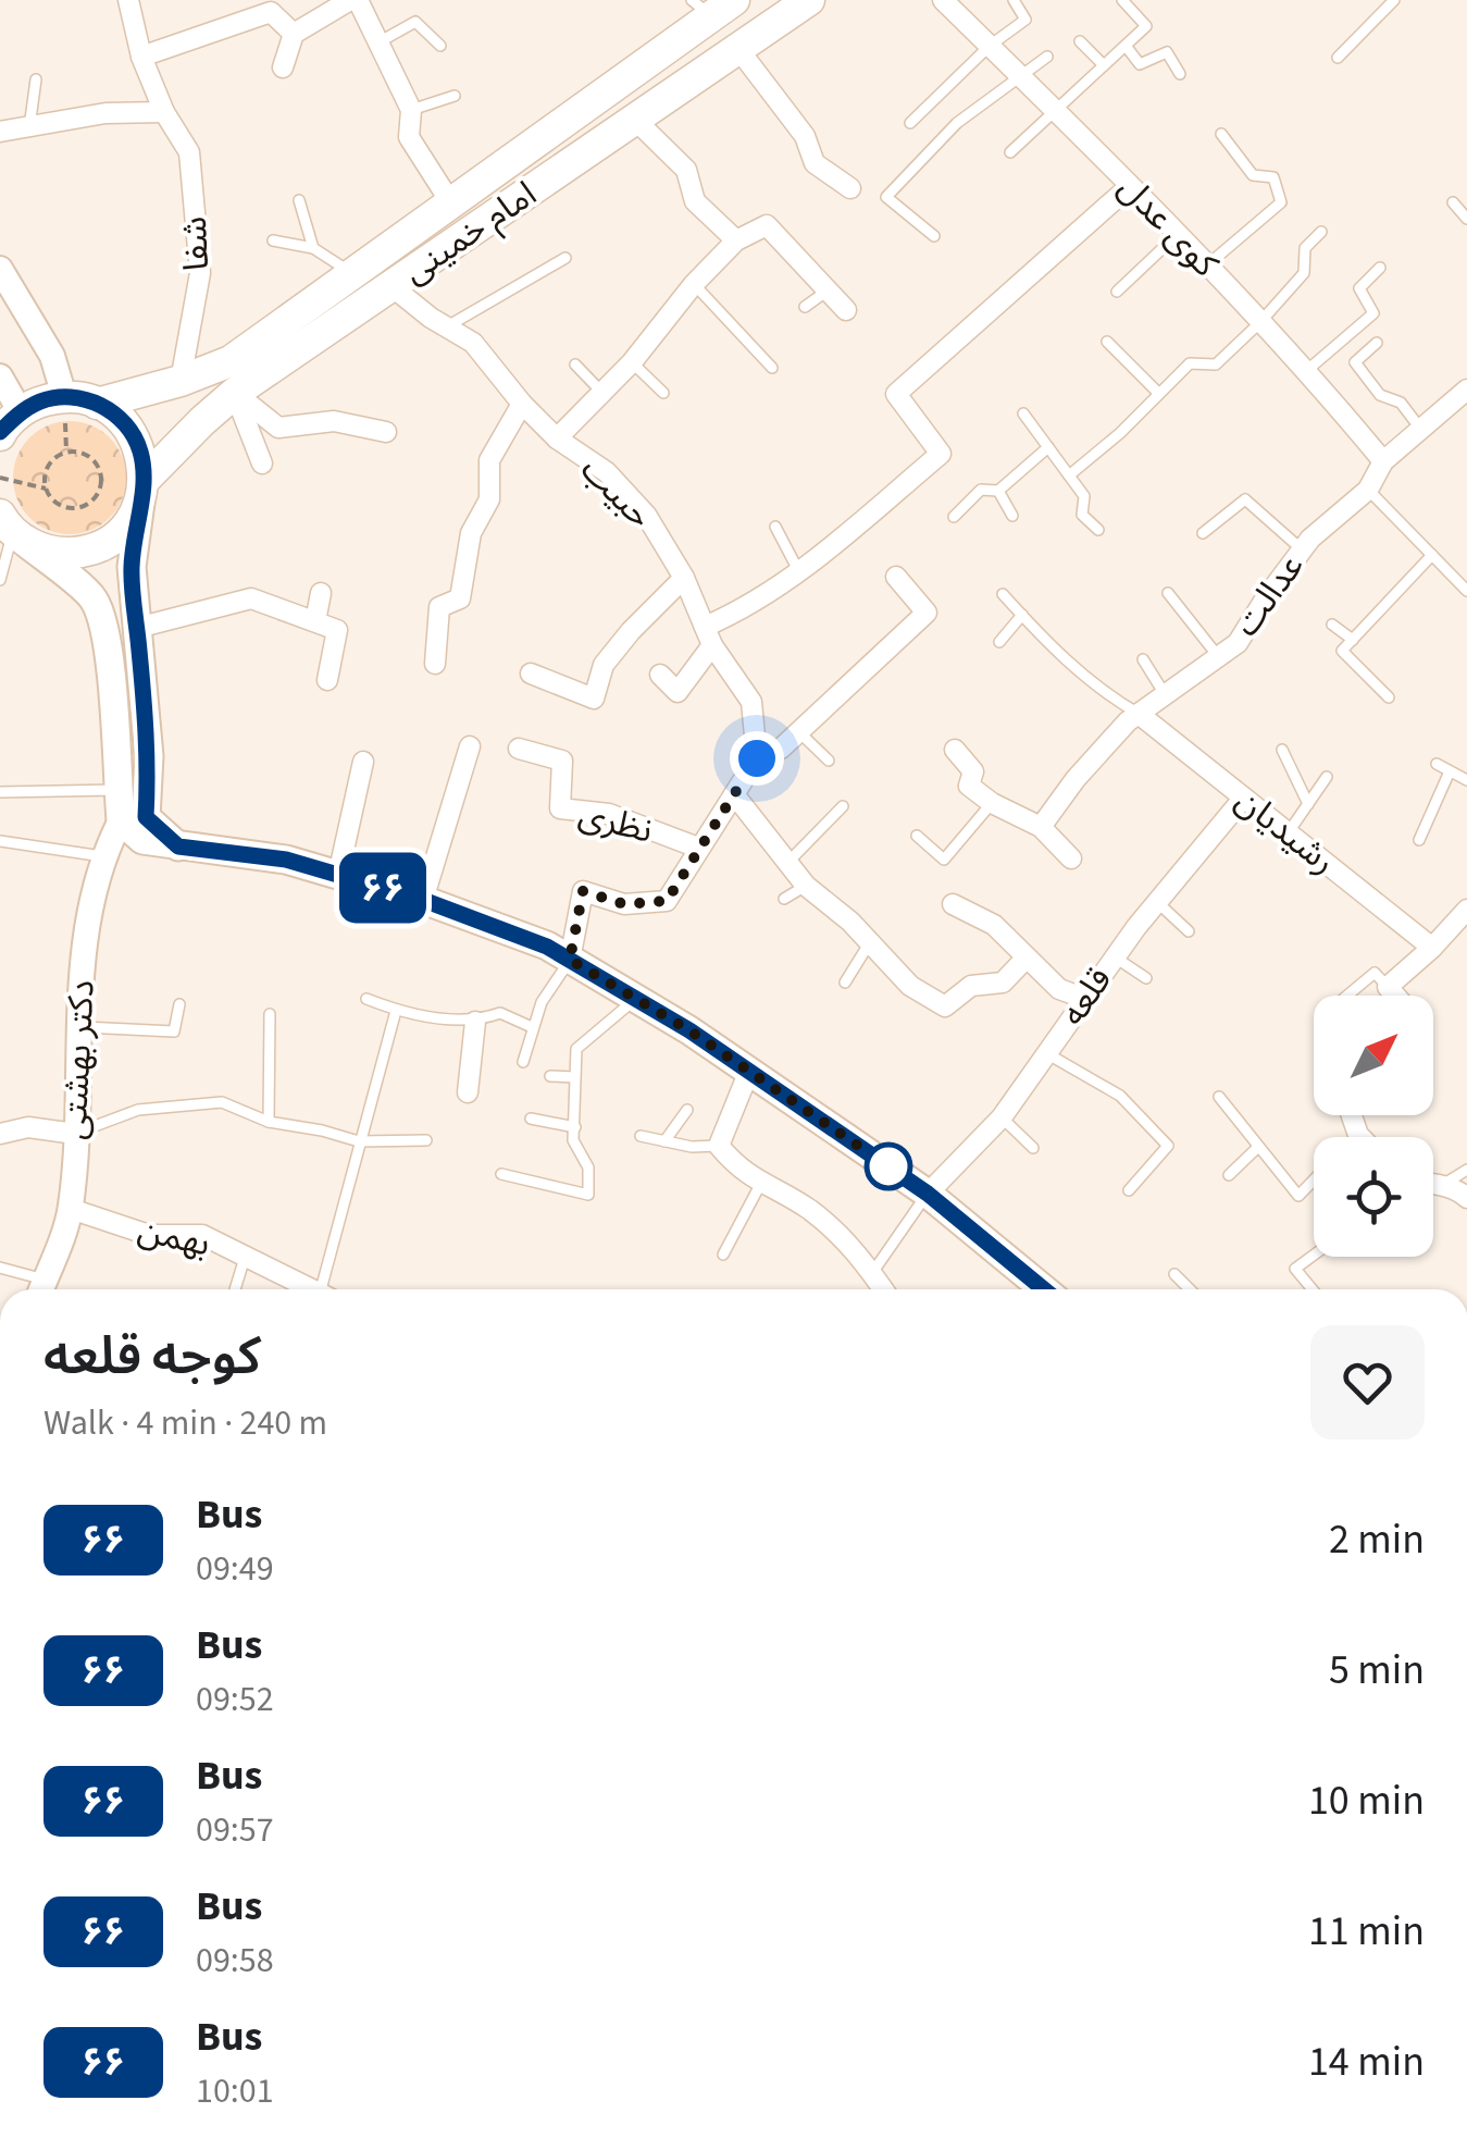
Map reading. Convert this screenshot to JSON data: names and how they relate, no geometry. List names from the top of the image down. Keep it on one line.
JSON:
{"streets":{"main road":["امام خمینی"],"street":["کوی عدل","شفا","حبیب","عدالت","نظری","رشیدیان","قلعه","دکتر بهشتی","بهمن"]},"crossings":[["کوی عدل","عدالت"],["امام خمینی","شفا"],["امام خمینی","حبیب"],["عدالت","رشیدیان"],["رشیدیان","قلعه"],["دکتر بهشتی","بهمن"]],"lines":["bus line ۶۶"],"north":"top right","page":{"on_map":"۶۶","heading":["کوجه قلعه","Walk · 4 min · 240 m"],"list":[{"mark":"۶۶","name":"Bus","note":"09:49","value":"2 min"},{"mark":"۶۶","name":"Bus","note":"09:52","value":"5 min"},{"mark":"۶۶","name":"Bus","note":"09:57","value":"10 min"},{"mark":"۶۶","name":"Bus","note":"09:58","value":"11 min"},{"mark":"۶۶","name":"Bus","note":"10:01","value":"14 min"}]}}
